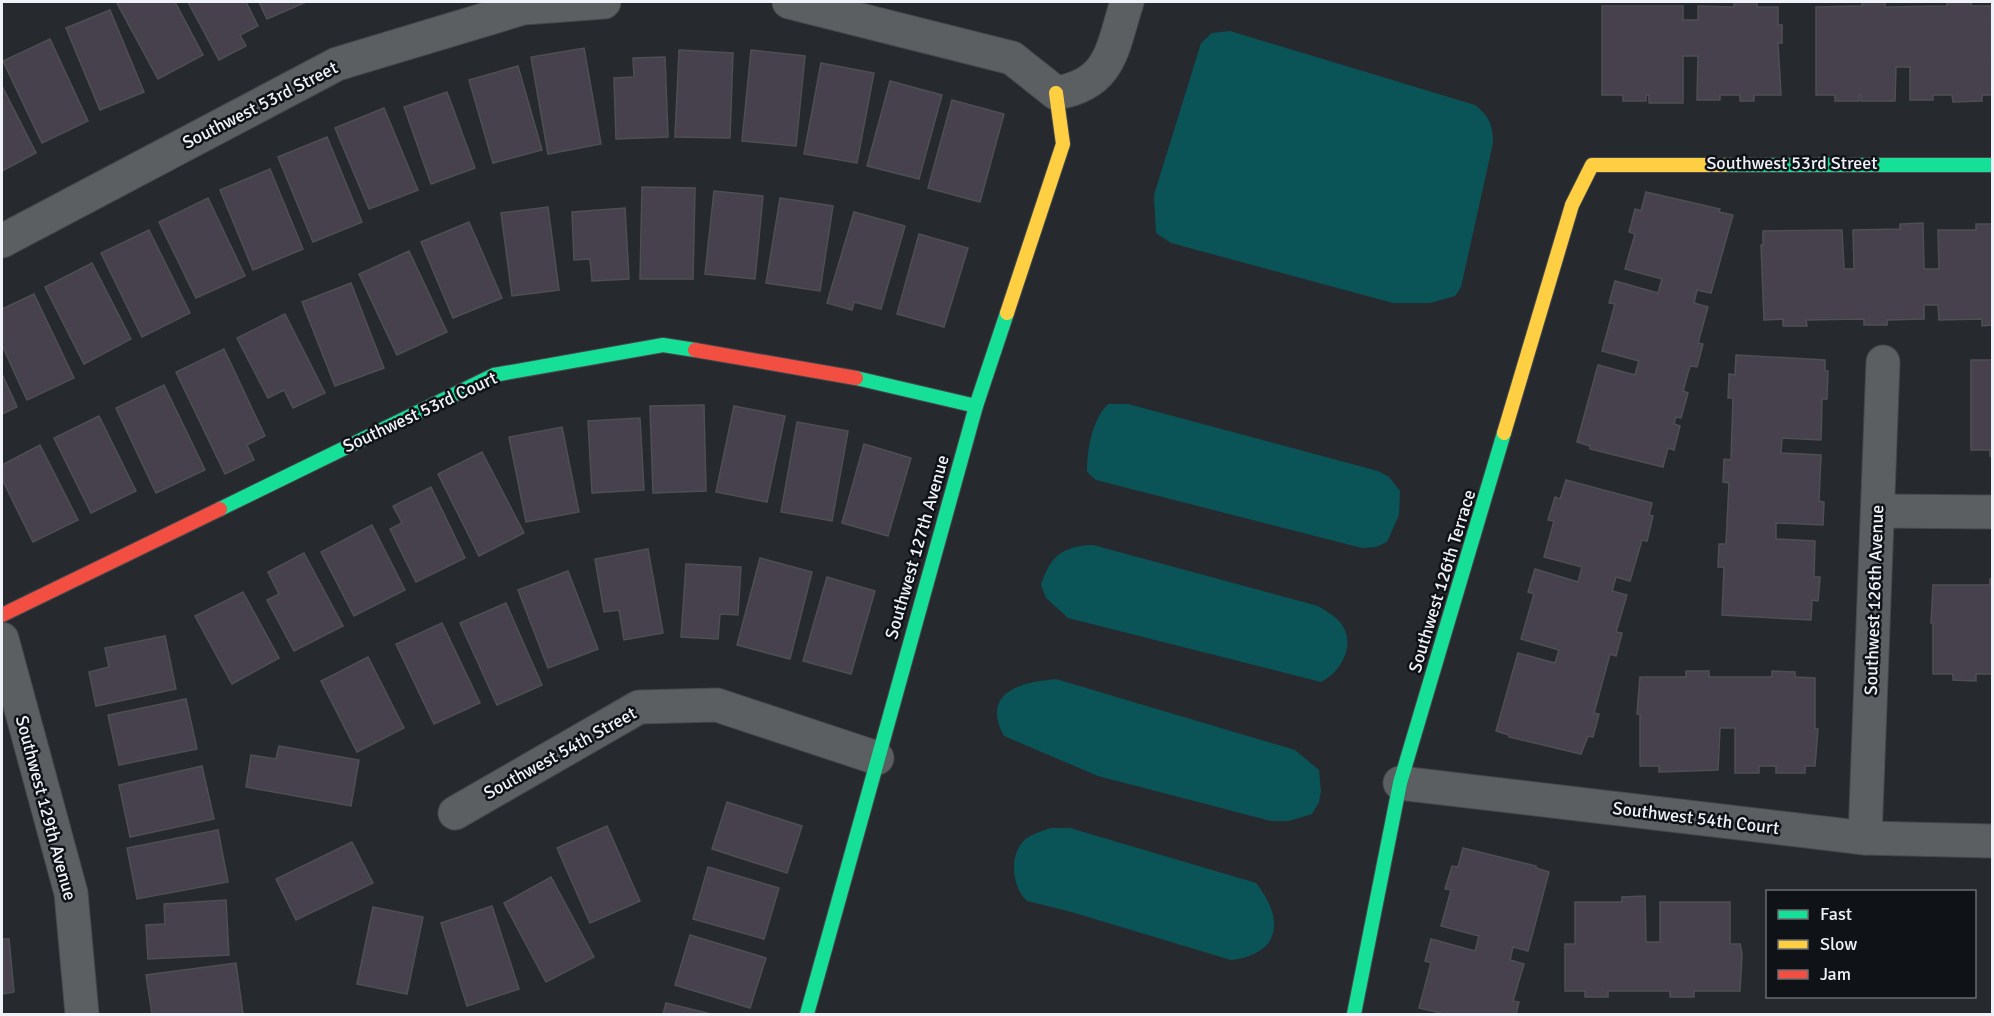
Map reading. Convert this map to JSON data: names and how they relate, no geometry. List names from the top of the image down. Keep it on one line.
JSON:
{"streets":{"street":["Southwest 53rd Street","Southwest 53rd Court","Southwest 127th Avenue","Southwest 126th Terrace","Southwest 126th Avenue","Southwest 54th Street","Southwest 129th Avenue","Southwest 54th Court"]},"crossings":[["Southwest 53rd Street","Southwest 126th Terrace"],["Southwest 53rd Court","Southwest 127th Avenue"],["Southwest 127th Avenue","Southwest 54th Street"],["Southwest 126th Terrace","Southwest 54th Court"],["Southwest 126th Avenue","Southwest 54th Court"]],"legend":["Fast","Slow","Jam"]}
